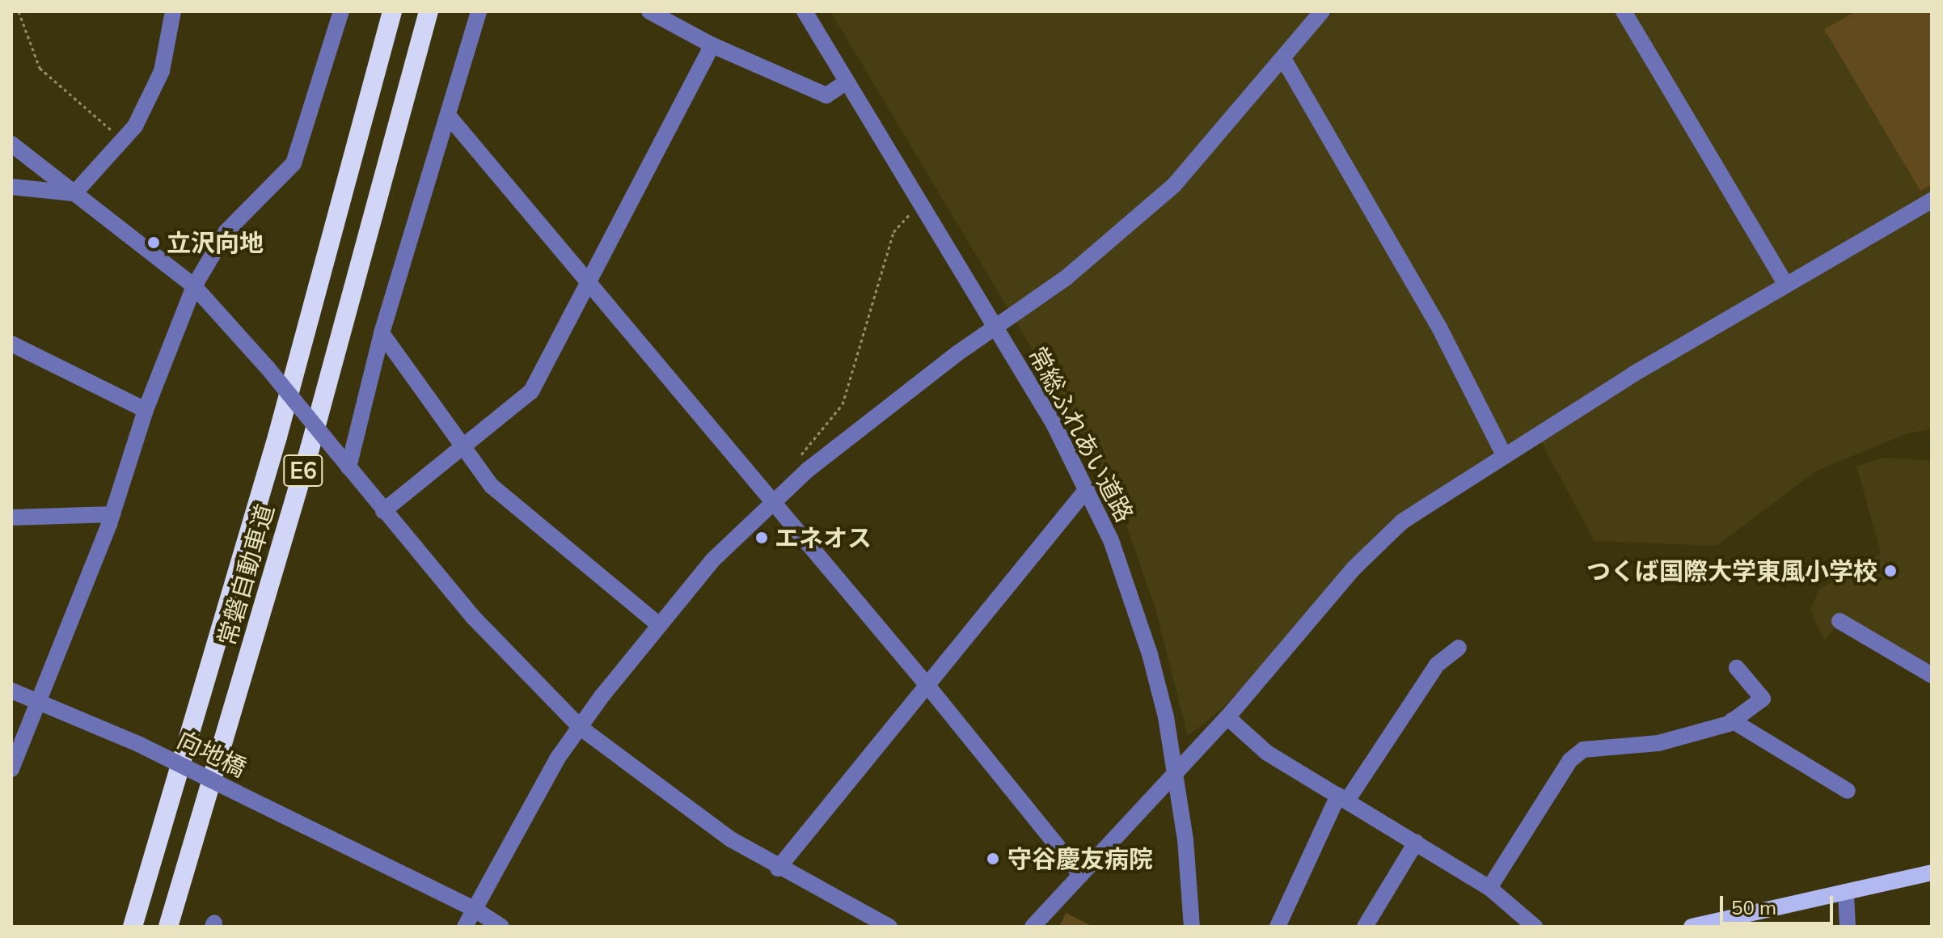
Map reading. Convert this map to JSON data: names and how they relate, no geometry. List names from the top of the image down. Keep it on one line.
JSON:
{"streets":{"highway":["E6","常磐自動車道"],"street":["常総ふれあい道路","向地橋"]},"places":["立沢向地","エネオス","つくば国際大学東風小学校","守谷慶友病院"],"scale_bar":"50 m"}
